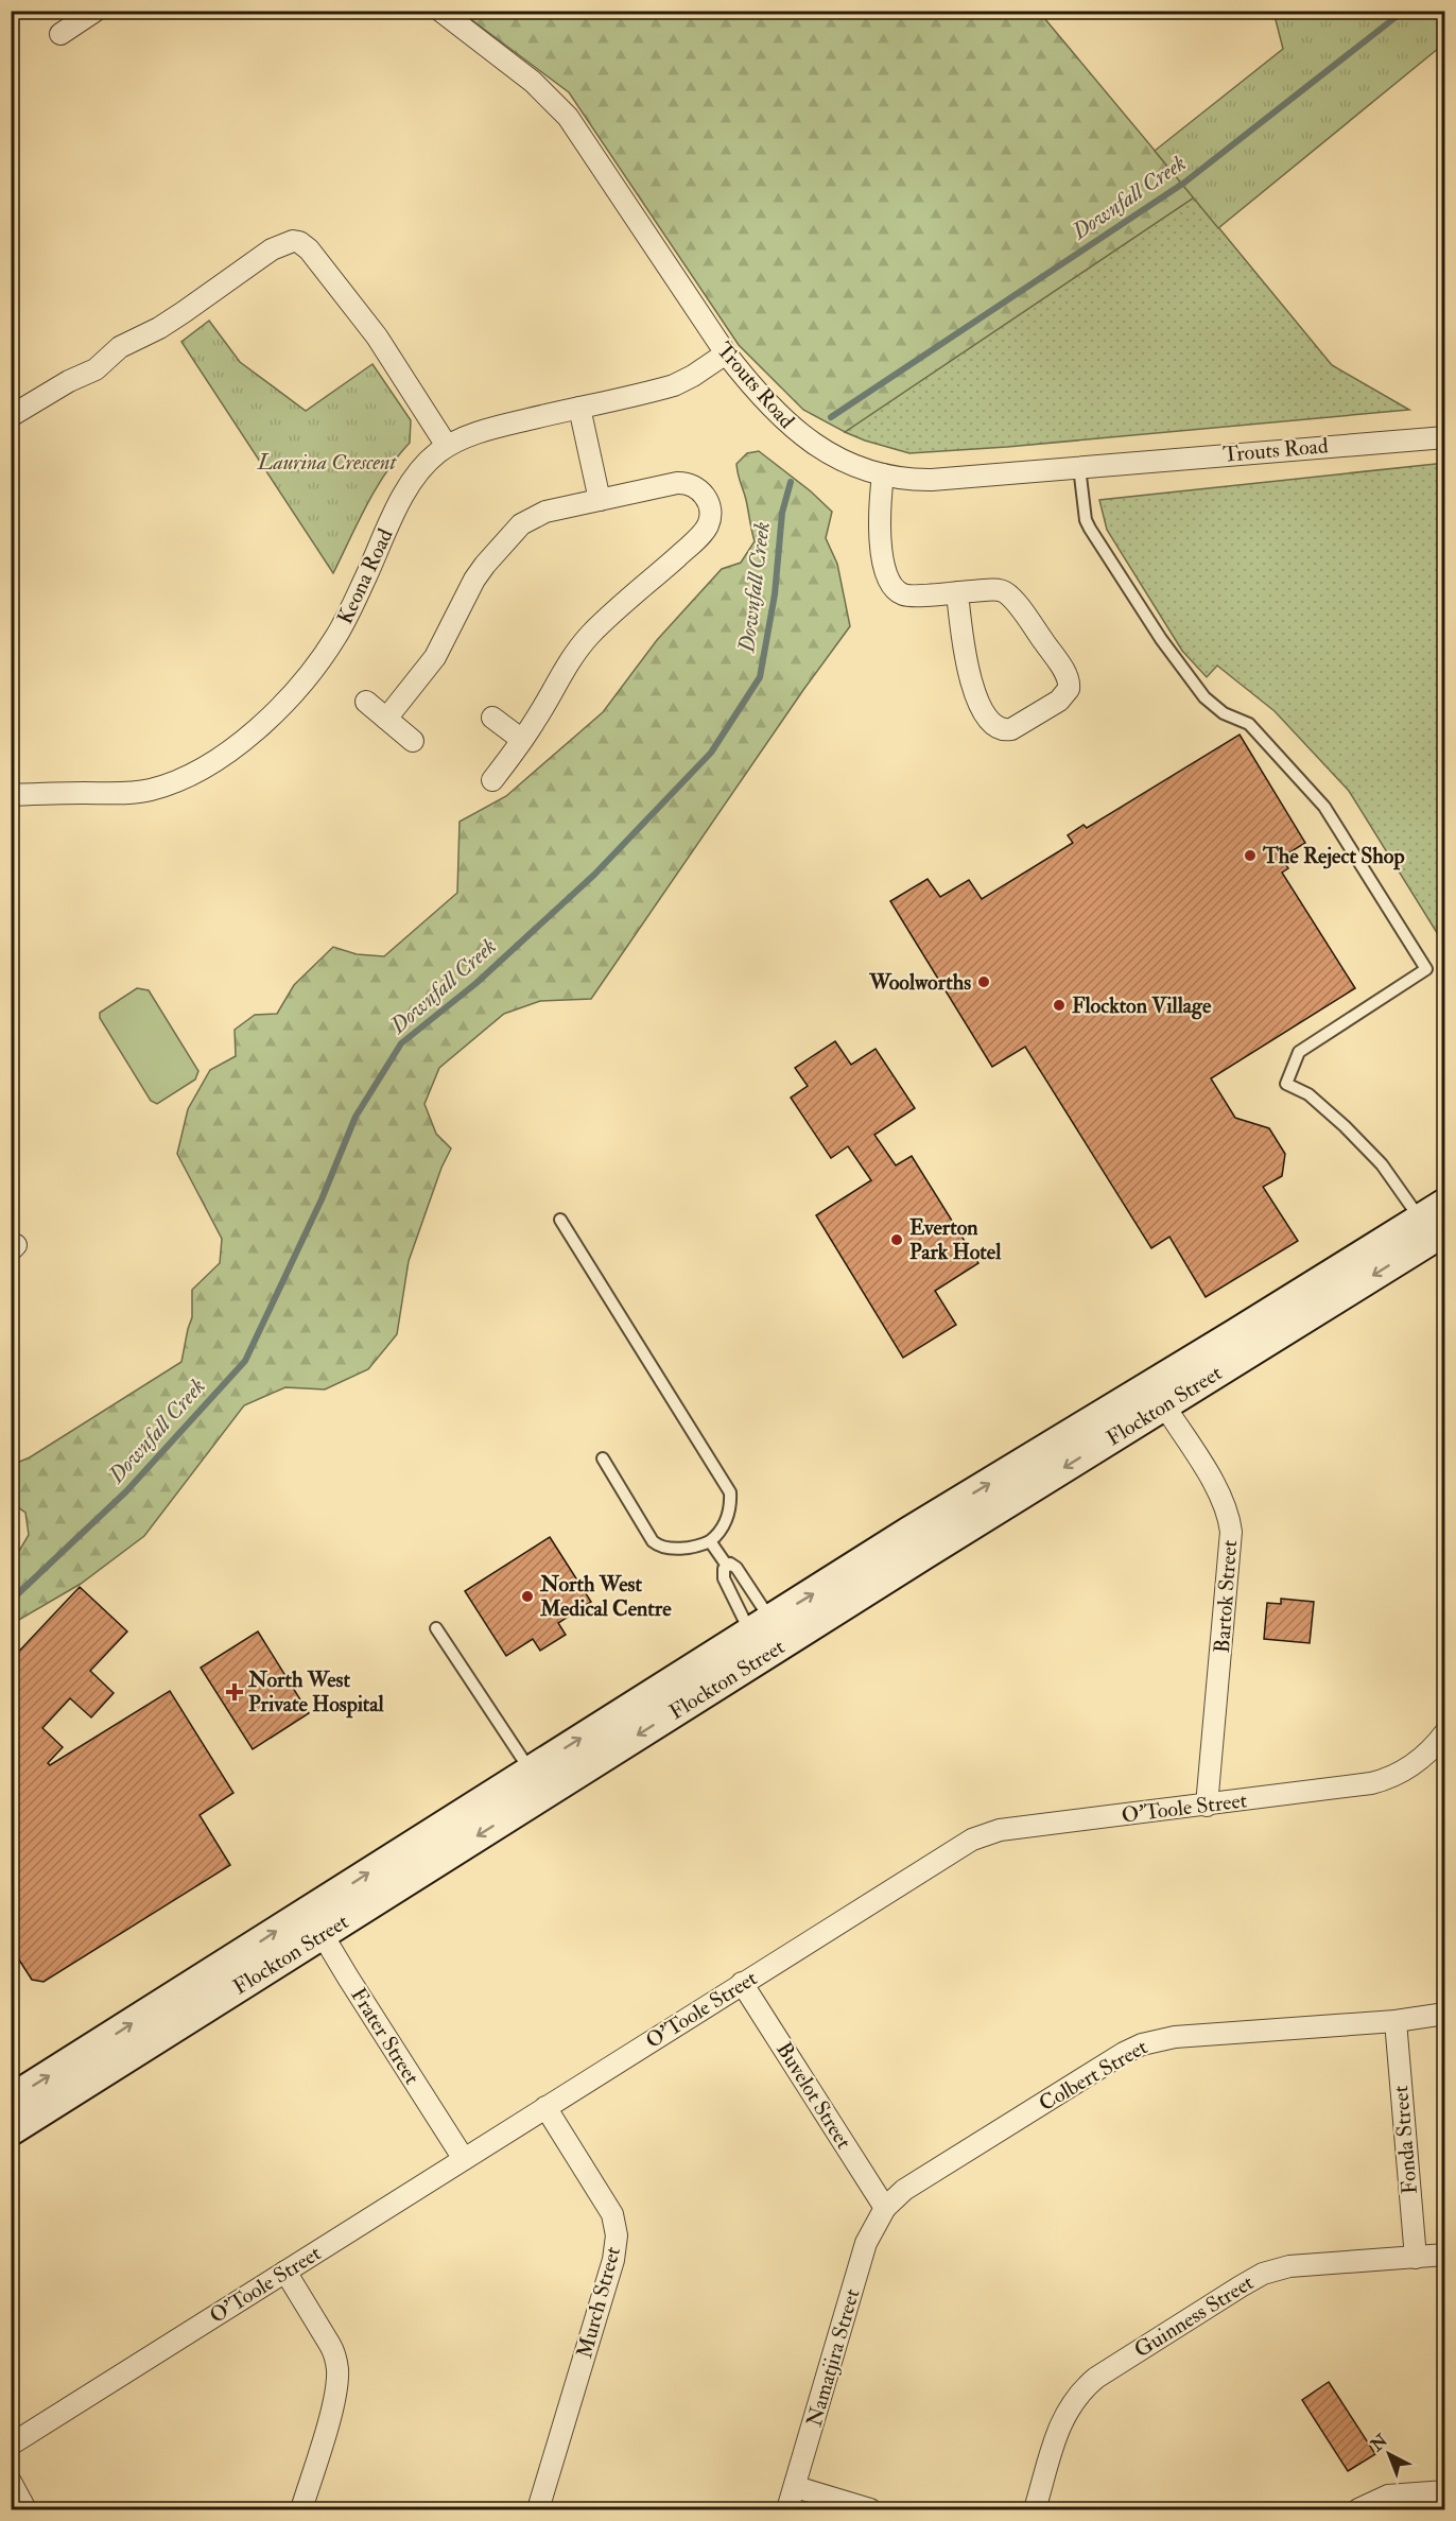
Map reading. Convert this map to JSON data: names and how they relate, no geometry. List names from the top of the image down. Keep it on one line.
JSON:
{"streets":{"street":["Trouts Road","Keona Road","Flockton Street","Bartok Street","O'Toole Street","Frater Street","Colbert Street","Buvelot Street","Fonda Street","Murch Street","Guinness Street","Namatjira Street"]},"crossings":[["Trouts Road","Keona Road"],["Flockton Street","Bartok Street"],["Flockton Street","Frater Street"],["Bartok Street","O'Toole Street"],["O'Toole Street","Frater Street"],["O'Toole Street","Buvelot Street"],["O'Toole Street","Murch Street"],["Colbert Street","Buvelot Street"],["Colbert Street","Fonda Street"],["Colbert Street","Namatjira Street"],["Buvelot Street","Namatjira Street"],["Fonda Street","Guinness Street"]],"water":["Downfall Creek"],"parks":["Laurina Crescent"],"places":{"other":["The Reject Shop","Woolworths","Flockton Village","Everton Park Hotel","North West Medical Centre"],"health":["North West Private Hospital"]},"north":"top left"}
